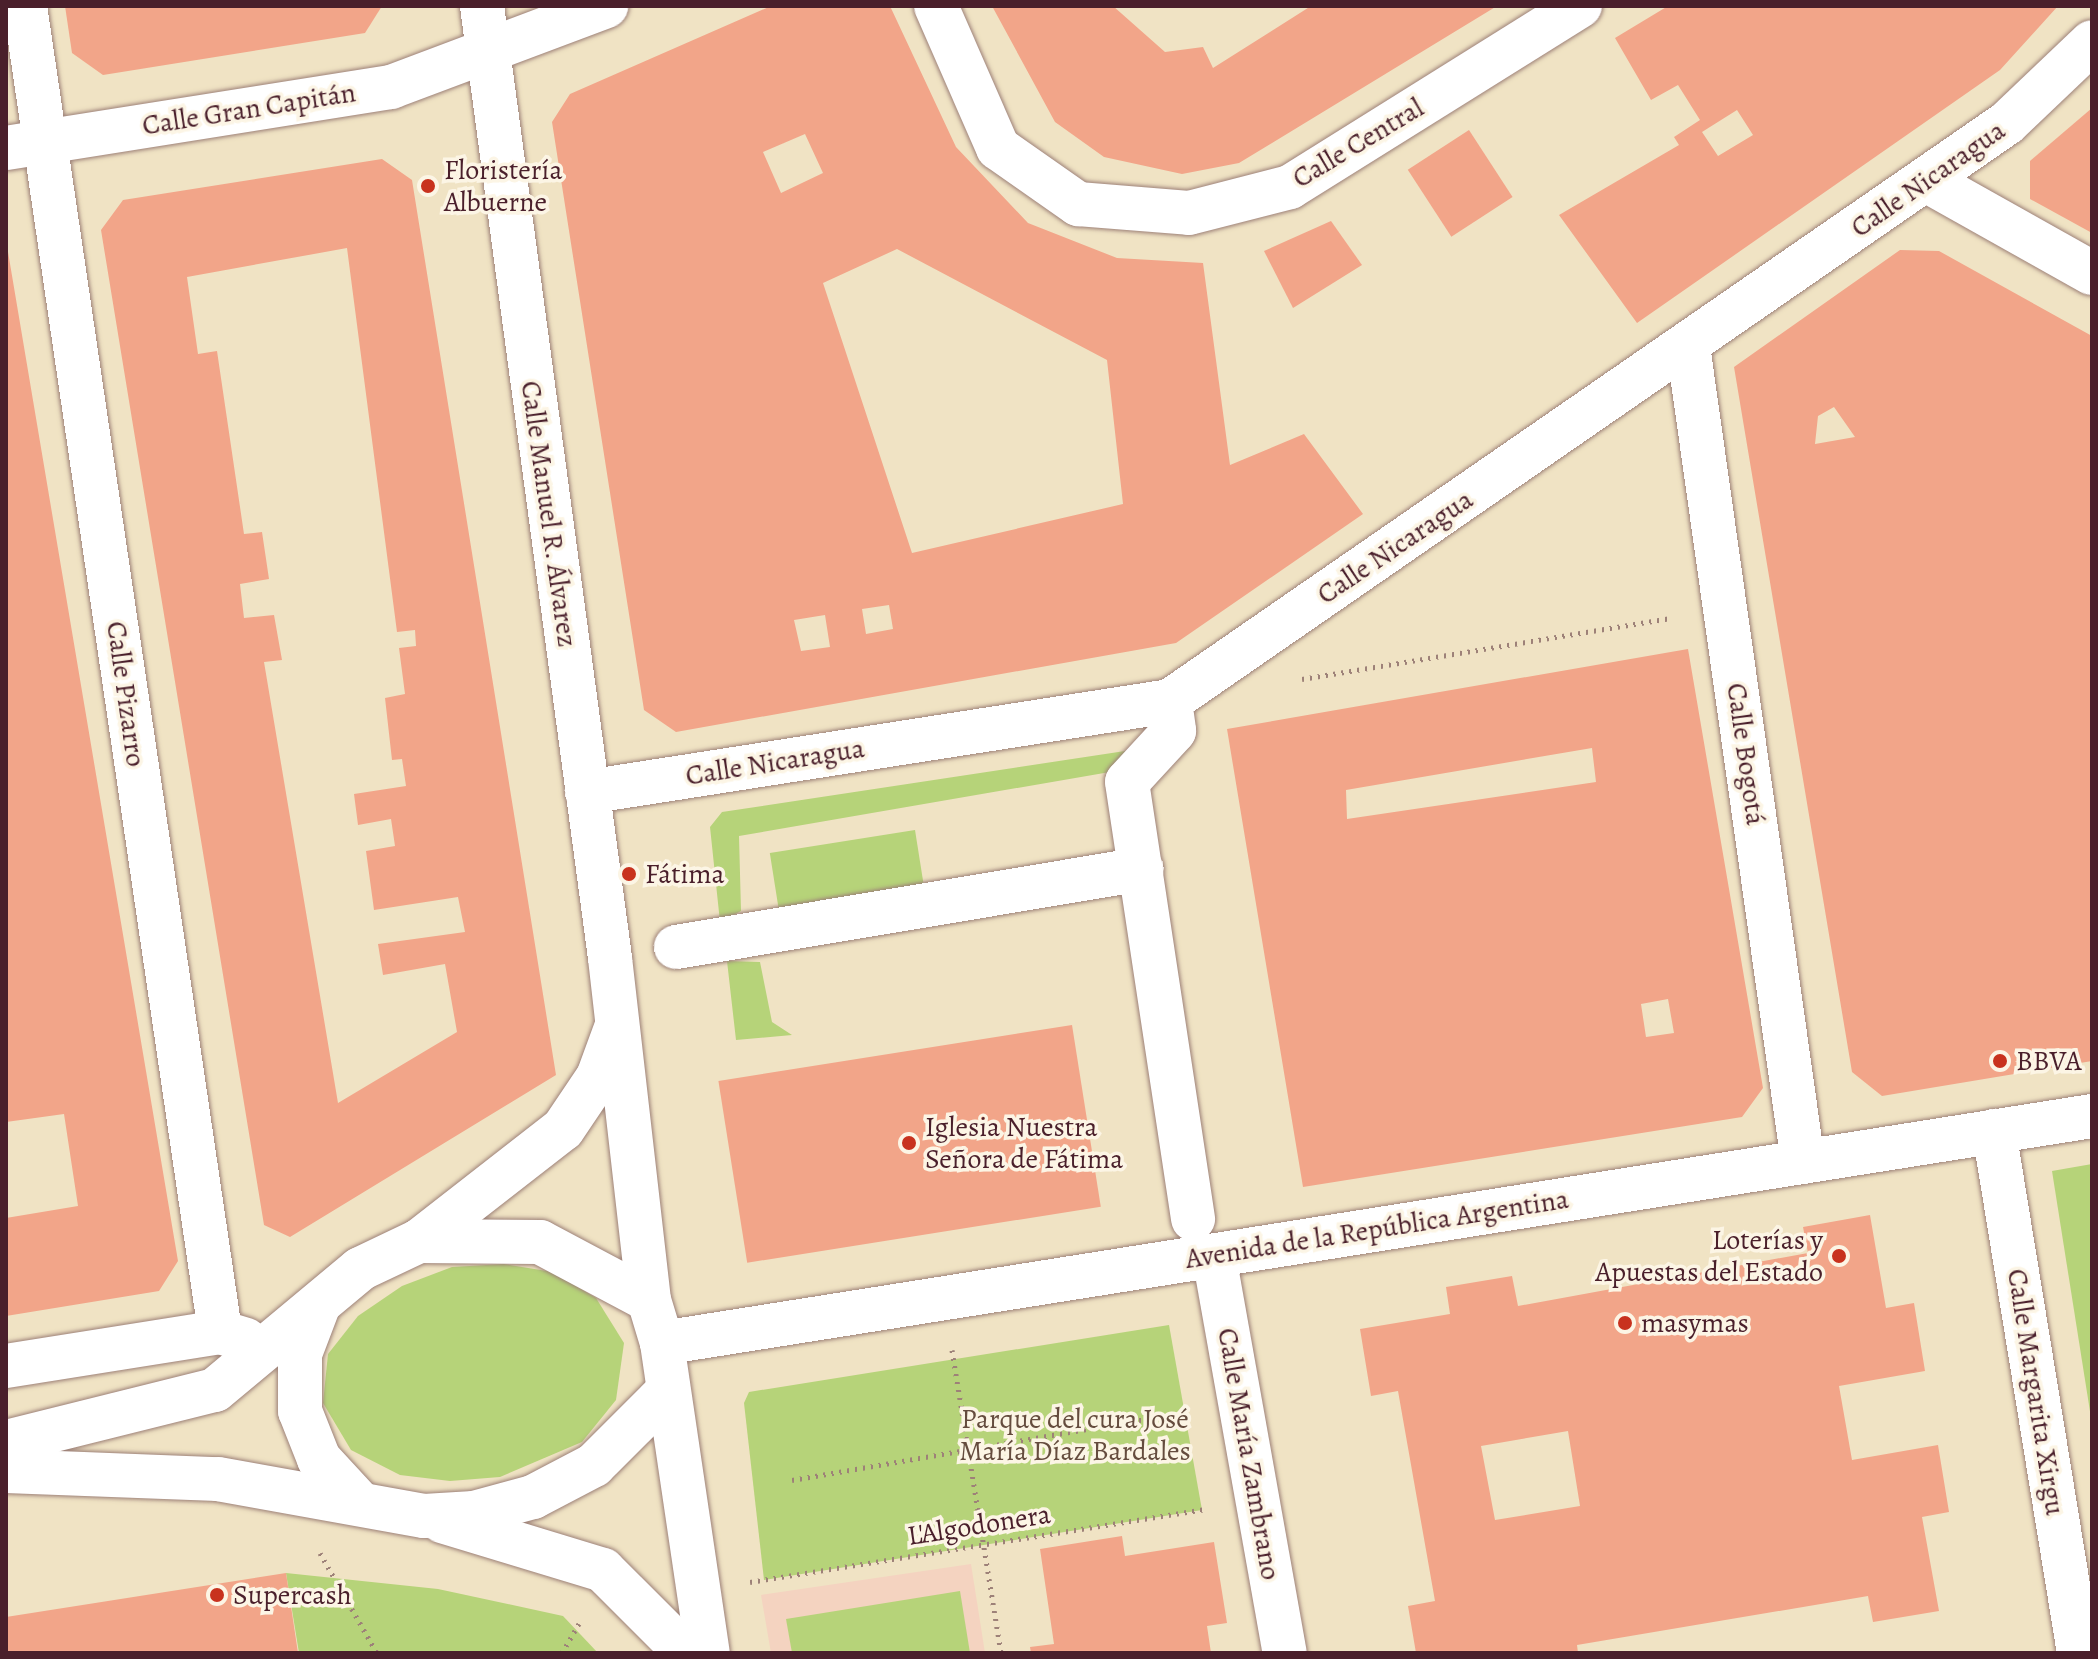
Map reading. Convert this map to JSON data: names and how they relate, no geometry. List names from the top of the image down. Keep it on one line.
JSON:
{"streets":{"street":["Calle Gran Capitán","Calle Central","Calle Nicaragua","Calle Manuel R. Álvarez","Calle Pizarro","Calle Bogotá","Avenida de la República Argentina","Calle Margarita Xirgu","Calle María Zambrano"],"path":["L'Algodonera"]},"crossings":[["Calle Gran Capitán","Calle Manuel R. Álvarez"],["Calle Gran Capitán","Calle Pizarro"],["Calle Nicaragua","Calle Manuel R. Álvarez"],["Calle Nicaragua","Calle Bogotá"],["Calle Nicaragua","Calle María Zambrano"],["Calle Manuel R. Álvarez","Avenida de la República Argentina"],["Calle Bogotá","Avenida de la República Argentina"],["Avenida de la República Argentina","Calle Margarita Xirgu"],["Avenida de la República Argentina","Calle María Zambrano"]],"parks":["Parque del cura José María Díaz Bardales"],"places":["Floristería Albuerne","Fátima","BBVA","Iglesia Nuestra Señora de Fátima","Loterías y Apuestas del Estado","masymas","Supercash"]}
